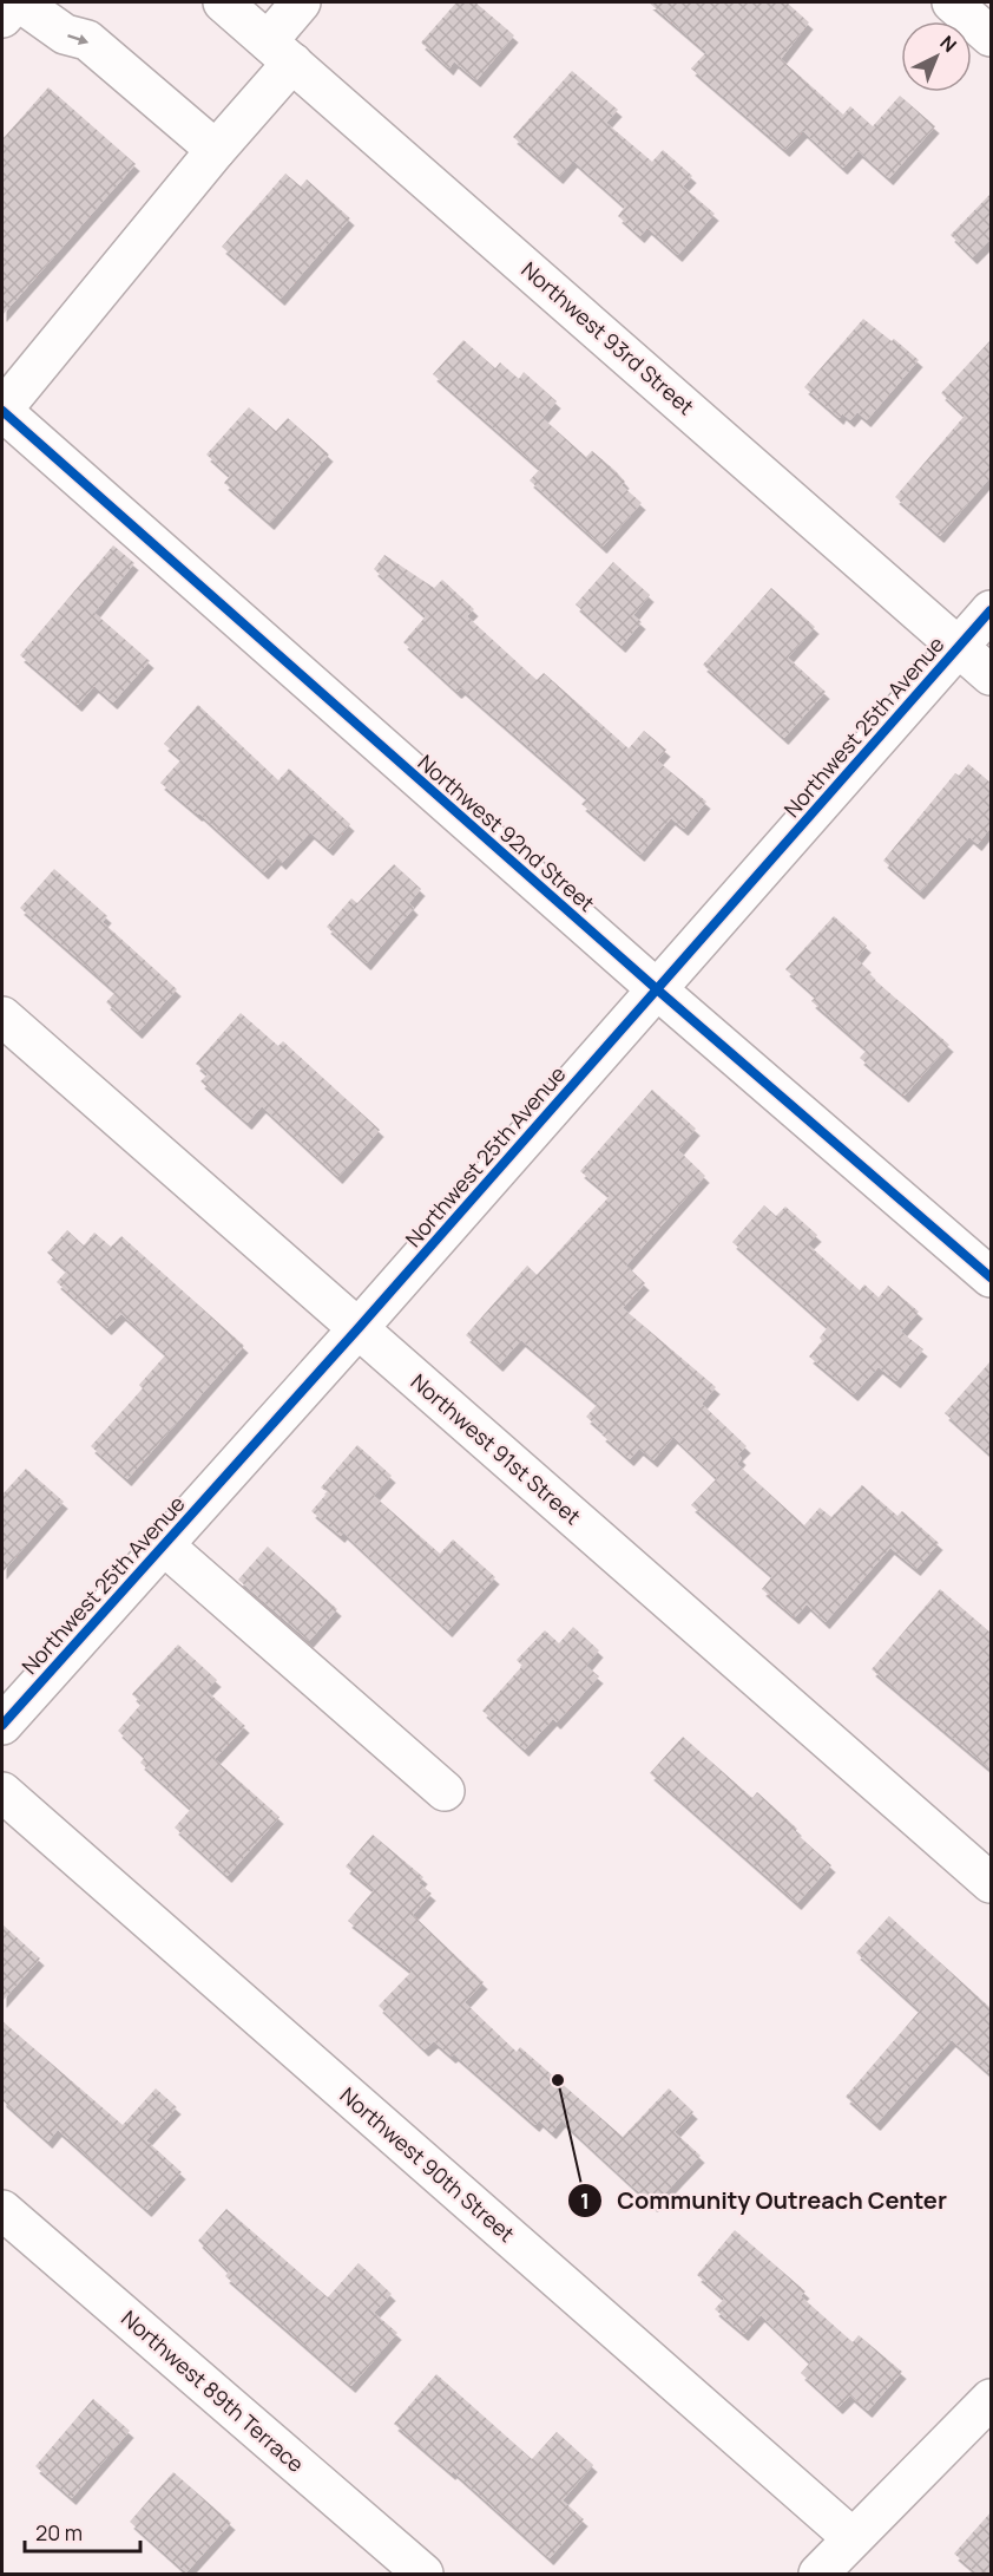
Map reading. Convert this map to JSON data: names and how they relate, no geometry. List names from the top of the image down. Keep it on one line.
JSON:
{"streets":{"street":["Northwest 93rd Street","Northwest 25th Avenue","Northwest 92nd Street","Northwest 91st Street","Northwest 90th Street","Northwest 89th Terrace"]},"crossings":[["Northwest 93rd Street","Northwest 25th Avenue"],["Northwest 25th Avenue","Northwest 92nd Street"],["Northwest 25th Avenue","Northwest 91st Street"]],"places":["Community Outreach Center"],"scale_bar":"20 m","north":"top right"}
